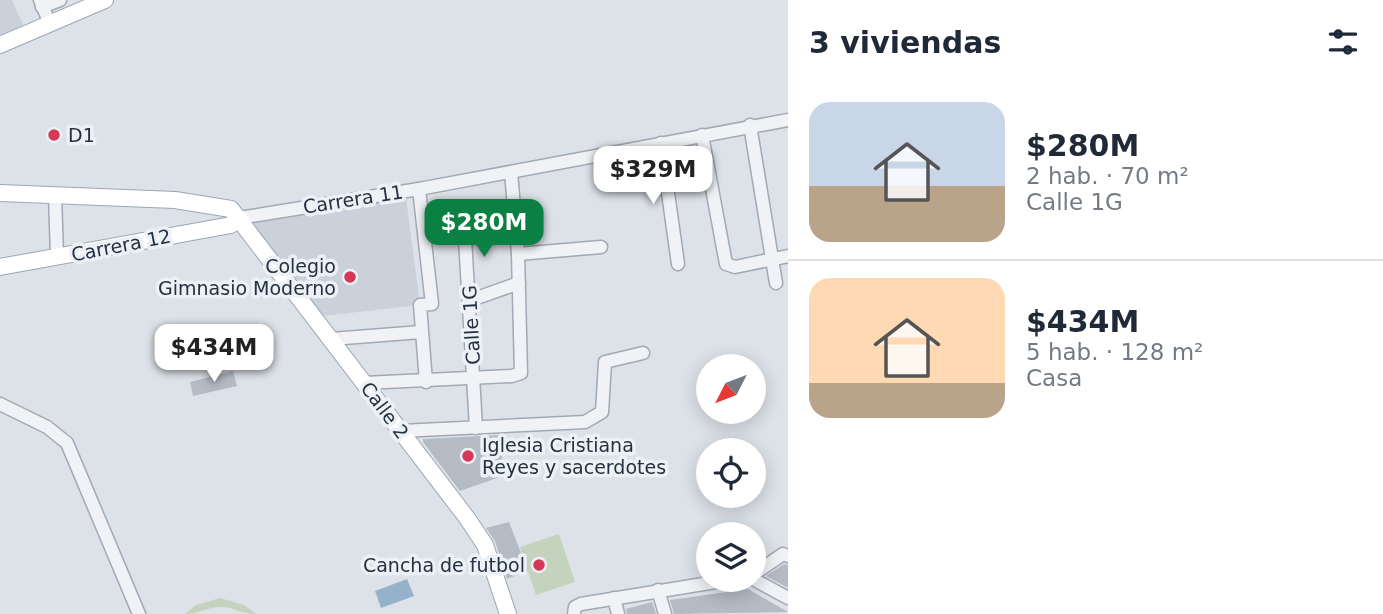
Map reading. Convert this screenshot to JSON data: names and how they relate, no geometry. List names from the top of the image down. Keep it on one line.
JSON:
{"streets":{"main road":["Carrera 12","Calle 2"],"street":["Carrera 11","Calle 1G"]},"crossings":[["Carrera 11","Carrera 12"],["Carrera 11","Calle 2"],["Carrera 12","Calle 2"]],"places":["D1","Colegio Gimnasio Moderno","Iglesia Cristiana Reyes y sacerdotes","Cancha de futbol"],"north":"bottom left","page":{"heading":"3 viviendas","list":[{"name":"$280M","note":"2 hab. · 70 m² · Calle 1G"},{"name":"$434M","note":"5 hab. · 128 m² · Casa"}],"price":["$329M","$280M","$434M"]}}
